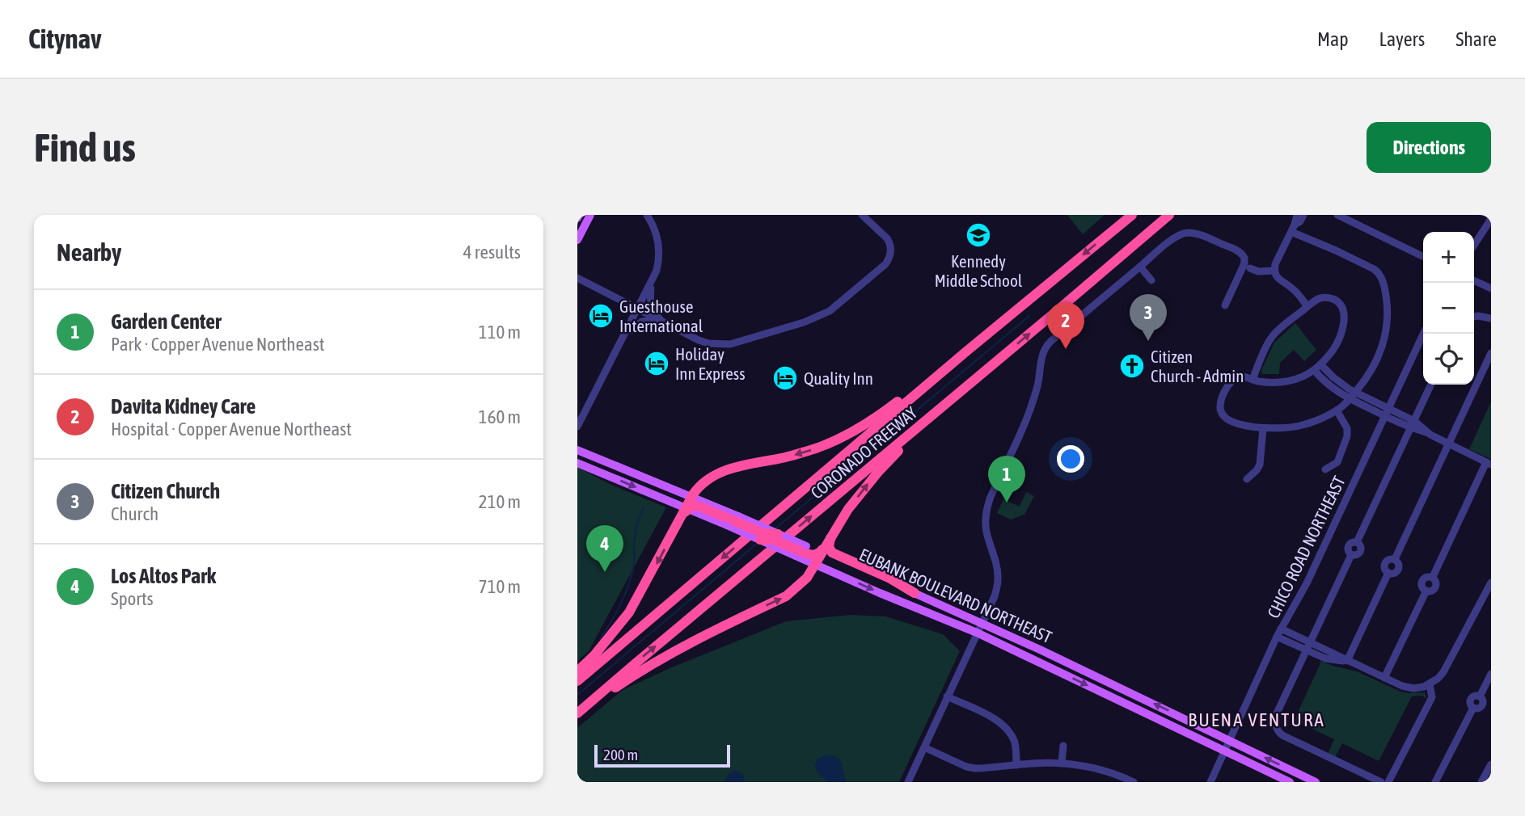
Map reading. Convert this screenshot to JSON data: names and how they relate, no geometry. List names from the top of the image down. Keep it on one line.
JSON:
{"streets":{"highway":["CORONADO FREEWAY"],"main road":["EUBANK BOULEVARD NORTHEAST"],"street":["CHICO ROAD NORTHEAST"]},"crossings":[["CHICO ROAD NORTHEAST","EUBANK BOULEVARD NORTHEAST"]],"districts":["BUENA VENTURA"],"places":{"school or university":["Kennedy Middle School"],"hotel":["Guesthouse International","Holiday Inn Express","Quality Inn"],"church":["Citizen Church - Admin"]},"scale_bar":"200 m","page":{"header":"Citynav","nav":["Map","Layers","Share"],"buttons":"Directions","title":"Find us","heading":["Nearby","4 results"],"map_buttons":["+","−"],"list":[{"mark":"1","name":"Garden Center","note":"Park · Copper Avenue Northeast","value":"110 m"},{"mark":"2","name":"Davita Kidney Care","note":"Hospital · Copper Avenue Northeast","value":"160 m"},{"mark":"3","name":"Citizen Church","note":"Church","value":"210 m"},{"mark":"4","name":"Los Altos Park","note":"Sports","value":"710 m"}],"pins":["3","2","1","4"],"scale":"200 m"}}
